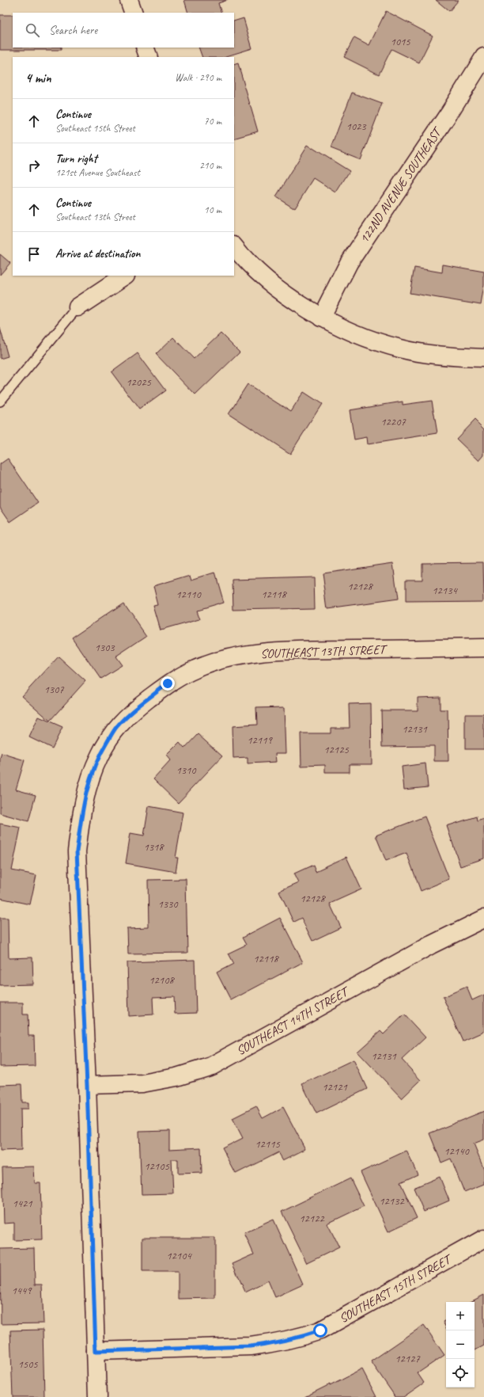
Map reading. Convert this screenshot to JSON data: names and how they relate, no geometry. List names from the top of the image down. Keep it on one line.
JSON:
{"streets":{"street":["122ND AVENUE SOUTHEAST","SOUTHEAST 13TH STREET","SOUTHEAST 14TH STREET","SOUTHEAST 15TH STREET"]},"crossings":[["SOUTHEAST 13TH STREET","SOUTHEAST 14TH STREET"],["SOUTHEAST 13TH STREET","SOUTHEAST 15TH STREET"]],"house_numbers":["1015","1023","12025","12207","12128","12134","12110","12118","1303","1307","12131","12119","12125","1310","1318","12128","1330","12118","12108","12131","12121","12115","12140","12105","12132","1421","12122","12104","1449","12127","1505"],"page":{"search":"Search here","heading":["4 min","Walk · 290 m"],"list":[["Continue","Southeast 15th Street","70 m"],["Turn right","121st Avenue Southeast","210 m"],["Continue","Southeast 13th Street","10 m"],"Arrive at destination"],"map_buttons":["+","−"]}}
